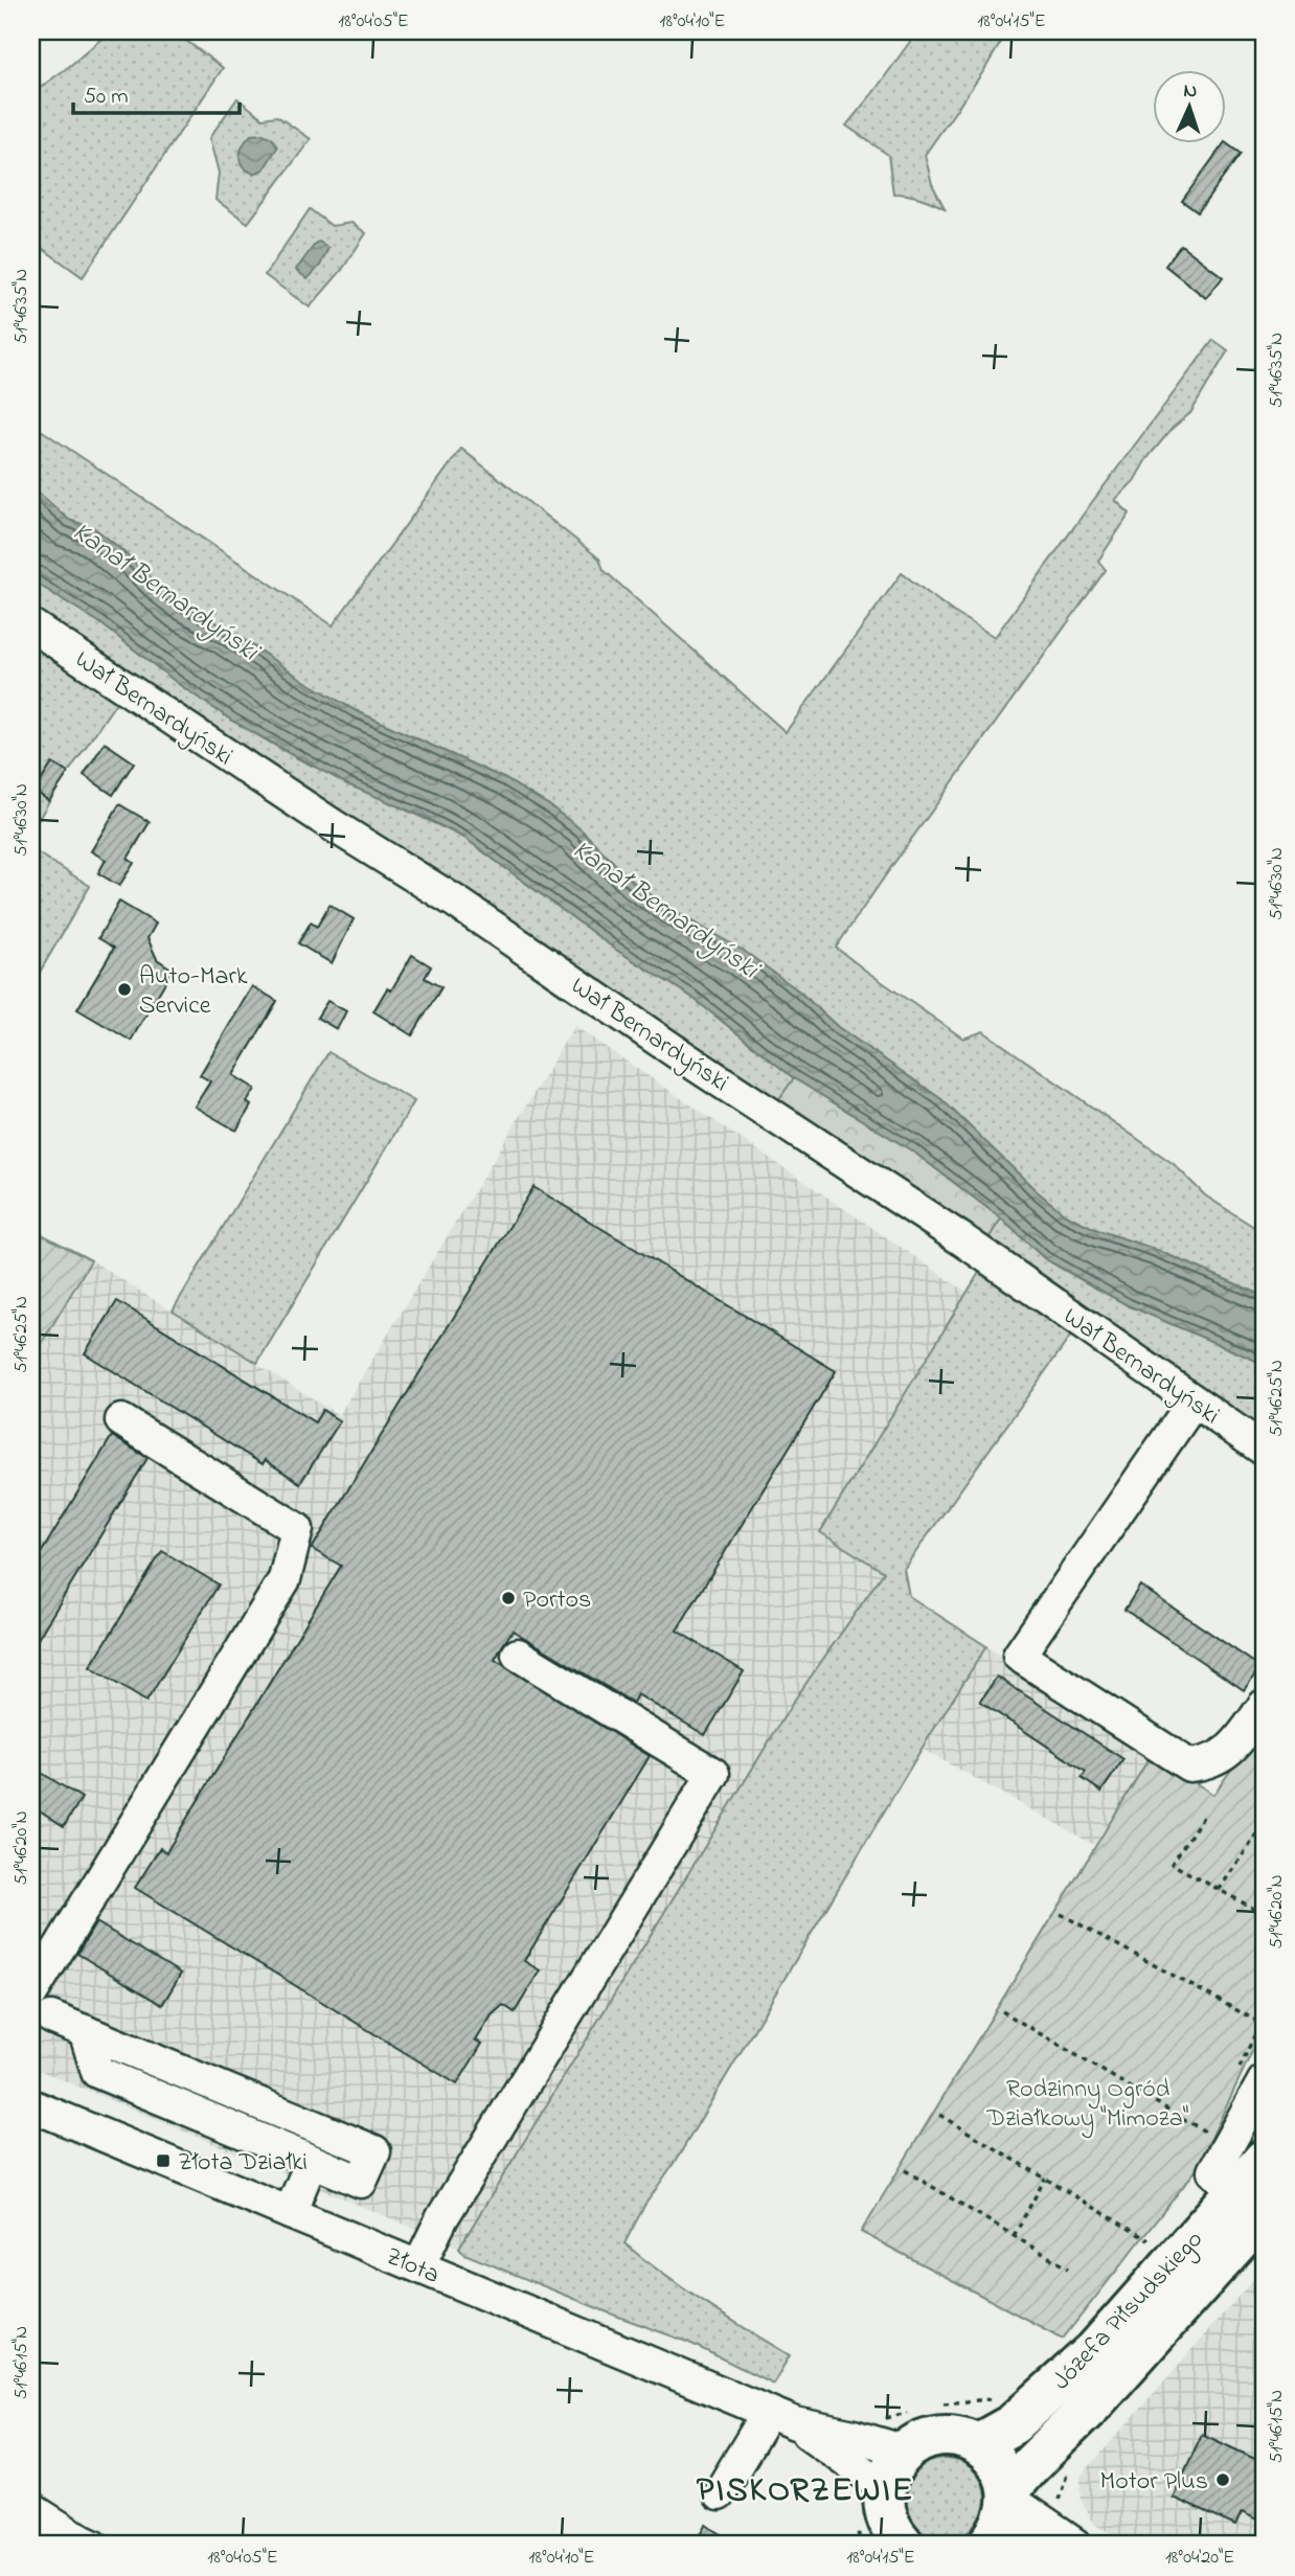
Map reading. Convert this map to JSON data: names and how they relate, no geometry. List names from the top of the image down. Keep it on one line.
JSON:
{"streets":{"main road":["Józefa Piłsudskiego"],"street":["Wał Bernardyński","Złota"]},"districts":["PISKORZEWIE"],"water":["Kanał Bernardyński"],"parks":["Rodzinny Ogród Działkowy \"Mimoza\""],"places":{"other":["Auto-Mark Service","Portos","Motor Plus"],"transit":["Złota Działki"]},"scale_bar":"50 m","north":"top","coordinates":["18°04'05\"E","18°04'10\"E","18°04'15\"E","51°46'35\"N","51°46'30\"N","51°46'25\"N","51°46'20\"N","51°46'15\"N","18°04'20\"E"]}
